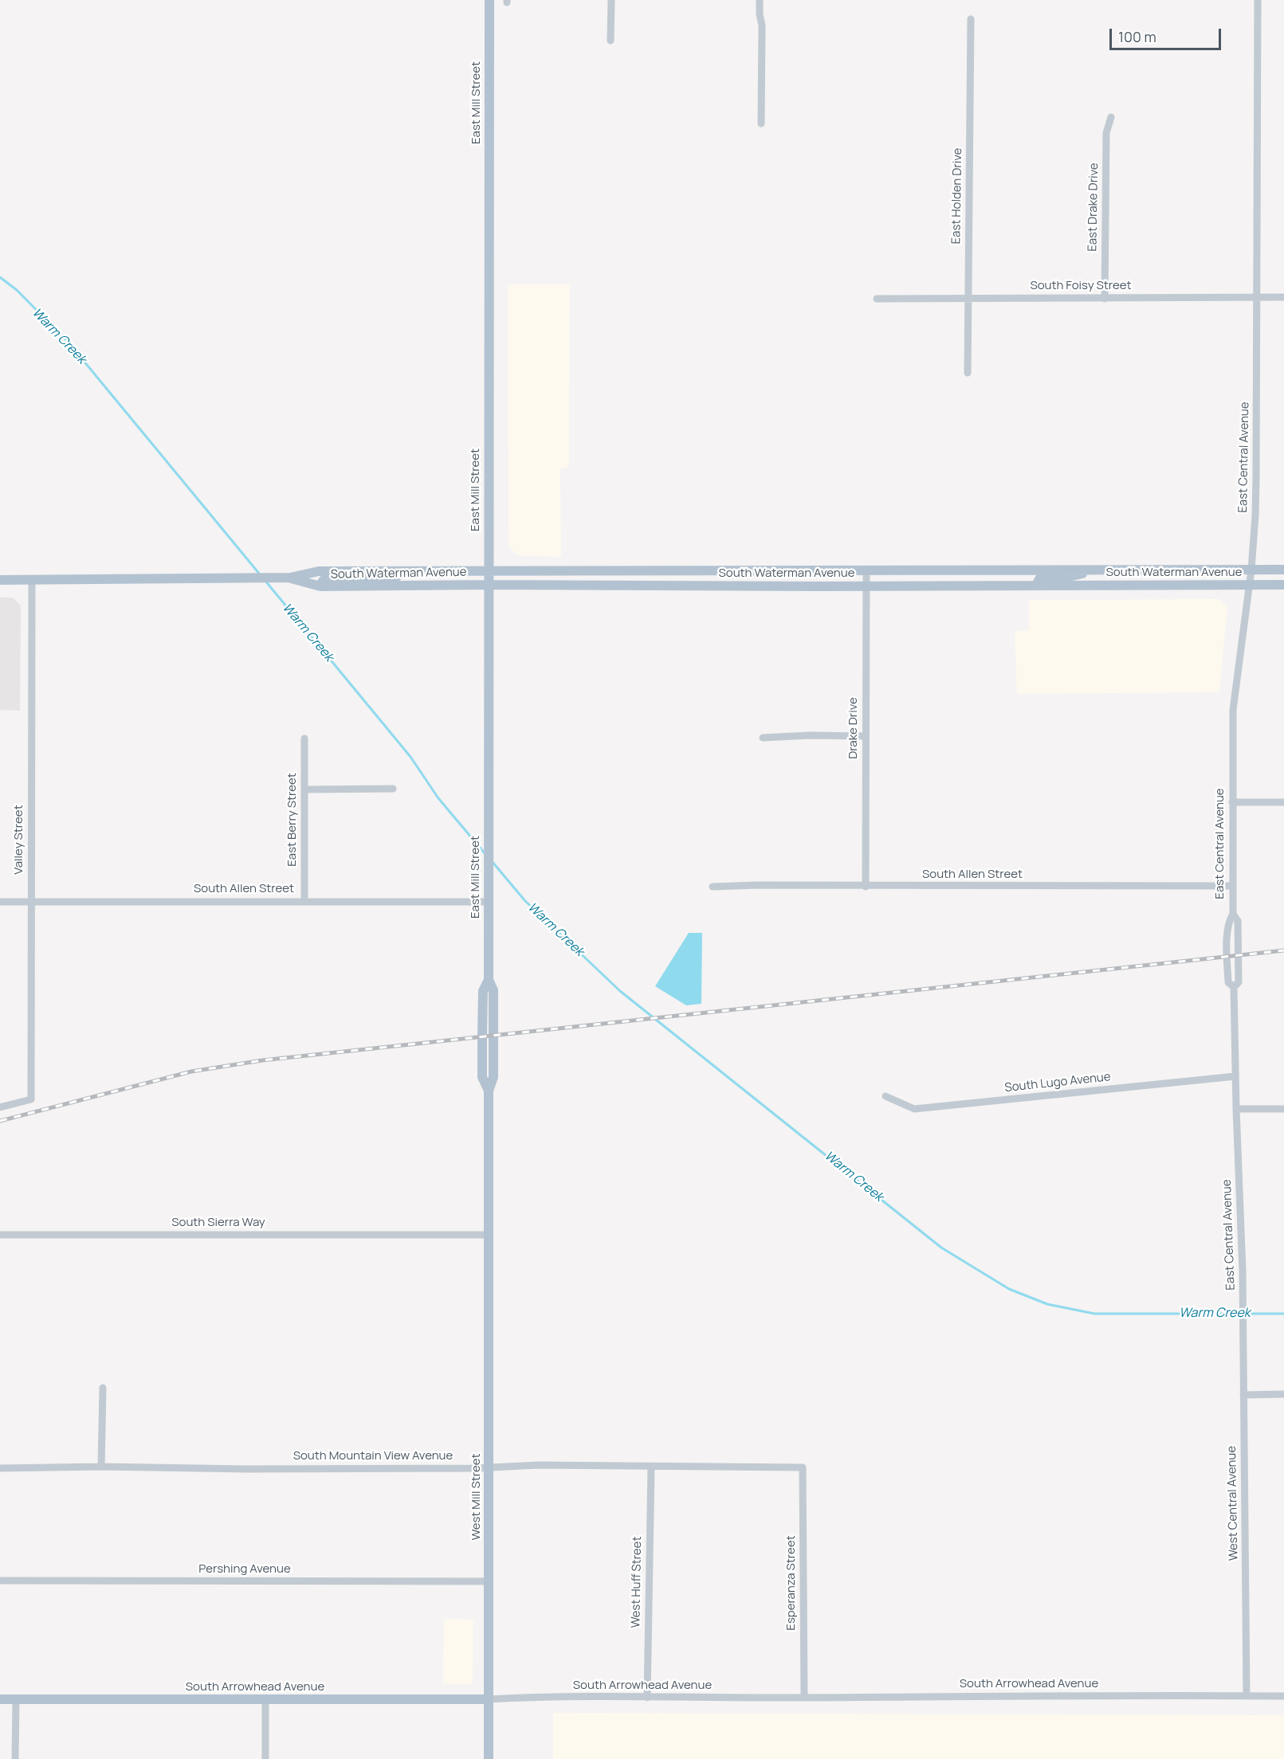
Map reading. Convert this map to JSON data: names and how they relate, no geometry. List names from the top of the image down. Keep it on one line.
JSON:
{"streets":{"main road":["East Mill Street","South Waterman Avenue","West Mill Street","South Arrowhead Avenue"],"street":["East Holden Drive","East Drake Drive","South Foisy Street","East Central Avenue","Drake Drive","East Berry Street","Valley Street","South Allen Street","South Lugo Avenue","South Sierra Way","South Mountain View Avenue","West Central Avenue","Pershing Avenue","West Huff Street","Esperanza Street"]},"crossings":[["East Mill Street","South Waterman Avenue"],["East Mill Street","South Allen Street"],["East Mill Street","South Sierra Way"],["East Mill Street","West Mill Street"],["East Holden Drive","South Foisy Street"],["East Drake Drive","South Foisy Street"],["South Foisy Street","East Central Avenue"],["East Central Avenue","South Waterman Avenue"],["East Central Avenue","South Allen Street"],["East Central Avenue","South Lugo Avenue"],["East Central Avenue","West Central Avenue"],["South Waterman Avenue","Drake Drive"],["South Waterman Avenue","Valley Street"],["Drake Drive","South Allen Street"],["East Berry Street","South Allen Street"],["Valley Street","South Allen Street"],["South Sierra Way","West Mill Street"],["South Mountain View Avenue","West Mill Street"],["South Mountain View Avenue","West Huff Street"],["South Mountain View Avenue","Esperanza Street"],["West Mill Street","Pershing Avenue"],["West Mill Street","South Arrowhead Avenue"],["West Central Avenue","South Arrowhead Avenue"],["West Huff Street","South Arrowhead Avenue"],["Esperanza Street","South Arrowhead Avenue"]],"water":["Warm Creek"],"scale_bar":"100 m"}
